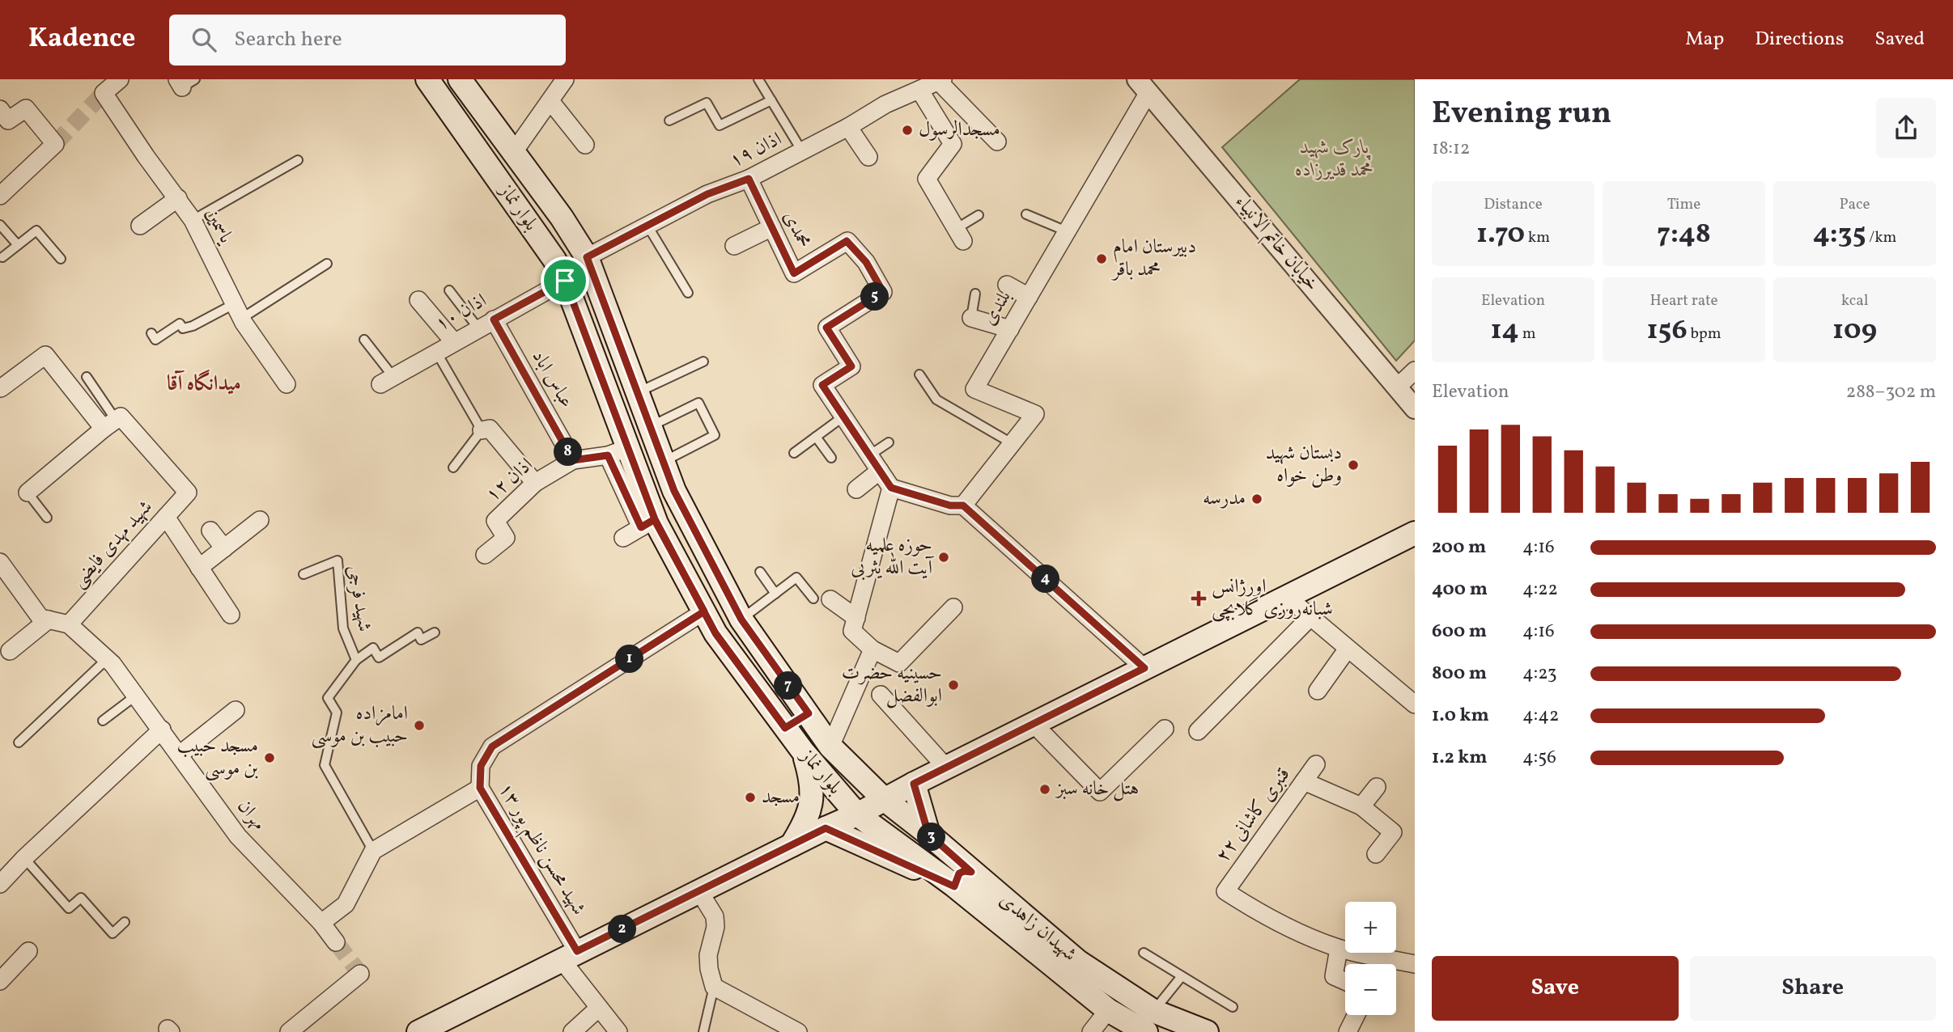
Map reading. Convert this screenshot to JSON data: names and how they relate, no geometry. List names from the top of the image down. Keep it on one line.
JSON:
{"streets":{"main road":["بلوار نماز","شهیدان زاهدی"],"street":["اذان ۱۹","یاسمین","محمدی","خیابان خاتم الانبیاء","بلندی","اذان ۱۰","عباس اباد","اذان ۱۲","شهید مهدی فایضی","مهران","قنبری کاشانی ۲۲","شهید محسن ناظم پور ۱۳"],"lane":["شهید فرجی"]},"crossings":[["اذان ۱۹","بلوار نماز"],["اذان ۱۹","محمدی"],["بلوار نماز","اذان ۱۰"],["بلوار نماز","اذان ۱۲"],["بلوار نماز","شهیدان زاهدی"],["خیابان خاتم الانبیاء","بلندی"],["اذان ۱۰","عباس اباد"],["عباس اباد","اذان ۱۲"],["شهید مهدی فایضی","مهران"],["شهید فرجی","شهید محسن ناظم پور ۱۳"]],"districts":["میدانگاه آقا"],"parks":["پارک شهید محمد قدیرزاده"],"places":{"other":["مسجدالرسول","دبیرستان امام محمد باقر","دبستان شهید وطن خواه","مدرسه","حوزه علمیه آیت الله یثربی","حسینیه حضرت ابوالفضل","امامزاده حبیب بن موسی","مسجد حبیب بن موسی","هتل خانه سبز","مسجد"],"health":["اورژانس شبانه‌روزی گلابچی"]},"page":{"header":"Kadence","search":"Search here","nav":["Map","Directions","Saved"],"heading":["Evening run","18:12"],"stats":[["Distance","1.70 km"],["Time","7:48"],["Pace","4:35 /km"],["Elevation","14 m"],["Heart rate","156 bpm"],["kcal","109"]],"pins":["5","8","4","1","7","3","2"],"chart":["Elevation","288–302 m"],"list":[{"name":"200 m","note":"4:16"},{"name":"400 m","note":"4:22"},{"name":"600 m","note":"4:16"},{"name":"800 m","note":"4:23"},{"name":"1.0 km","note":"4:42"},{"name":"1.2 km","note":"4:56"}],"map_buttons":["+","−"],"buttons":["Save","Share"]}}
